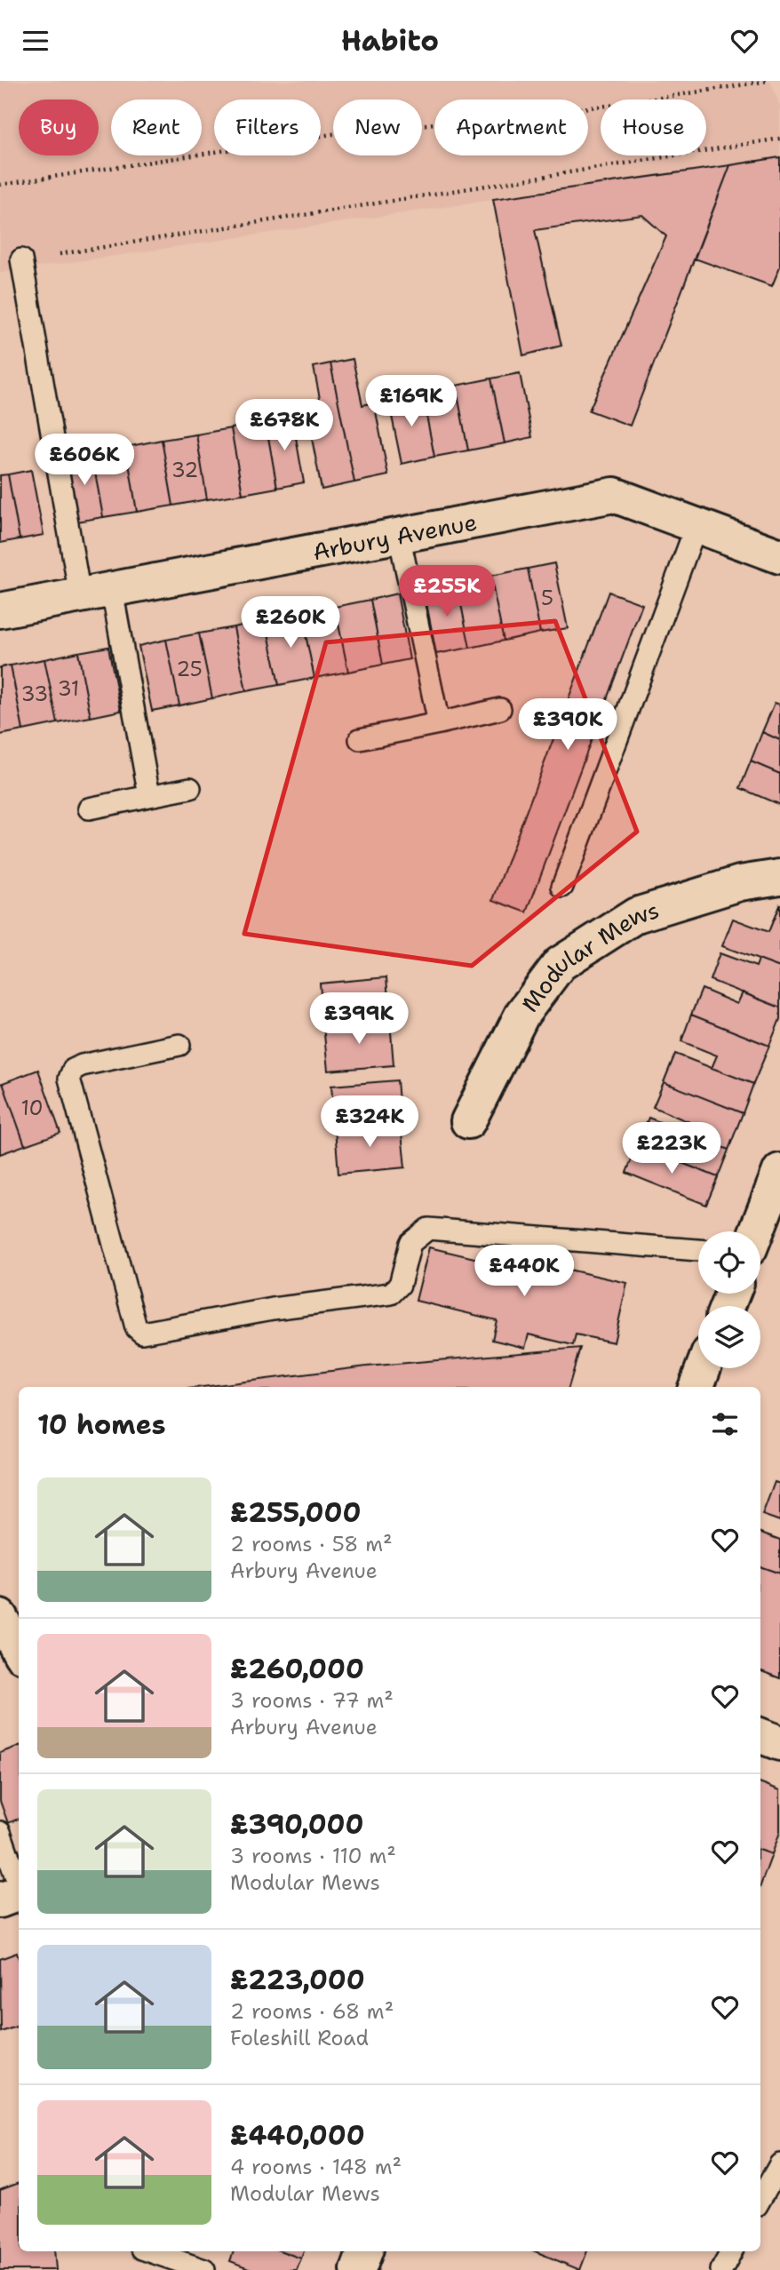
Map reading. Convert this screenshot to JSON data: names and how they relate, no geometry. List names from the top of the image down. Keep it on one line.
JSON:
{"streets":{"street":["Arbury Avenue","Modular Mews"]},"house_numbers":["32","5","25","31","33","10"],"page":{"header":"Habito","chip":["Buy","Rent","Filters","New","Apartment","House"],"price":["£169K","£678K","£606K","£255K","£260K","£390K","£399K","£324K","£223K","£440K"],"heading":"10 homes","list":[{"name":"£255,000","note":"2 rooms · 58 m² · Arbury Avenue"},{"name":"£260,000","note":"3 rooms · 77 m² · Arbury Avenue"},{"name":"£390,000","note":"3 rooms · 110 m² · Modular Mews"},{"name":"£223,000","note":"2 rooms · 68 m² · Foleshill Road"},{"name":"£440,000","note":"4 rooms · 148 m² · Modular Mews"}]}}
